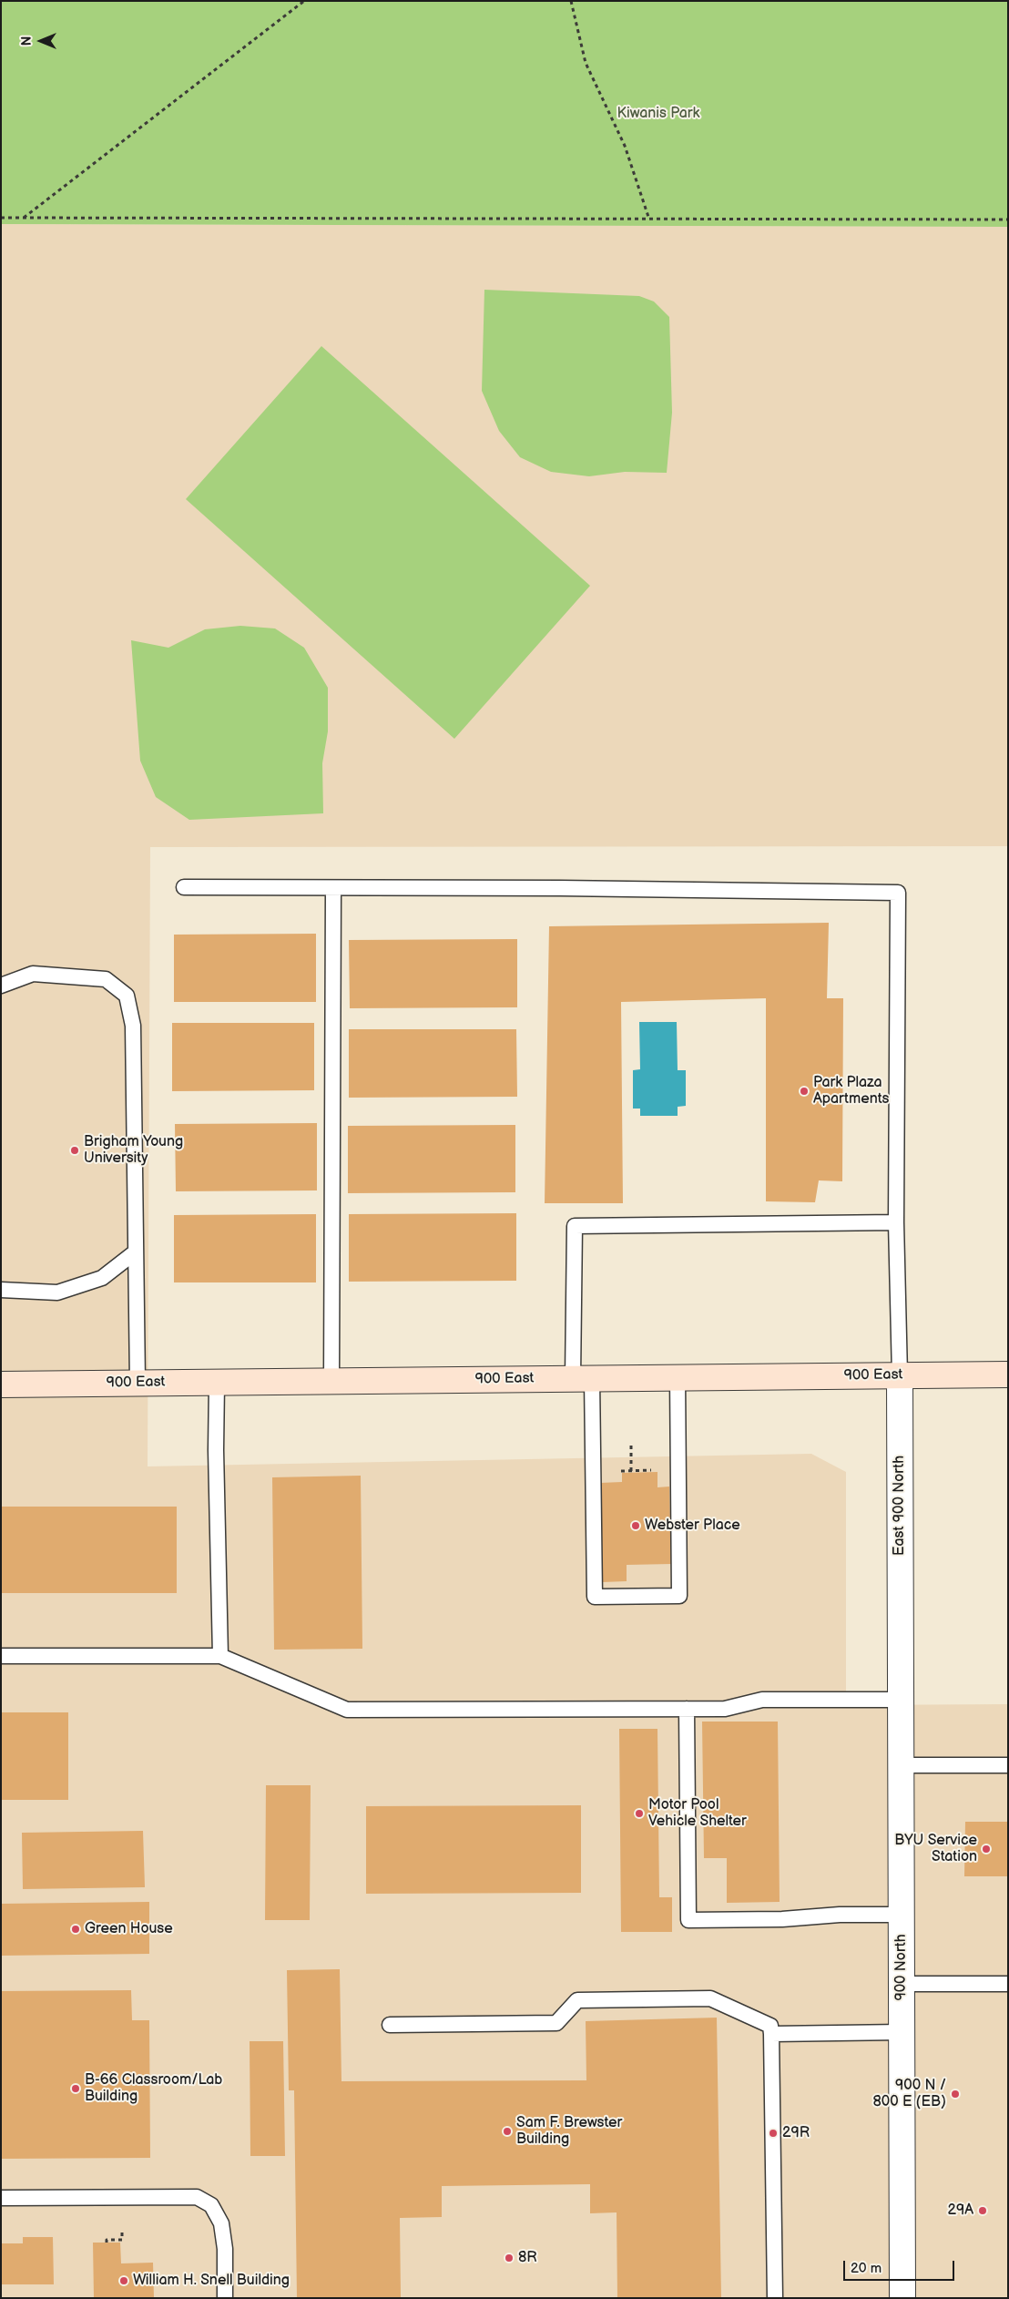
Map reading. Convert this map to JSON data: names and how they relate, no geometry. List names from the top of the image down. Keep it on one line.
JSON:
{"streets":{"main road":["900 East"],"street":["East 900 North","900 North"]},"crossings":[["900 East","East 900 North"],["East 900 North","900 North"]],"parks":["Kiwanis Park"],"places":["Park Plaza Apartments","Brigham Young University","Webster Place","Motor Pool Vehicle Shelter","BYU Service Station","Green House","B-66 Classroom/Lab Building","900 N / 800 E (EB)","Sam F. Brewster Building","29R","29A","8R","William H. Snell Building"],"scale_bar":"20 m","north":"left"}
